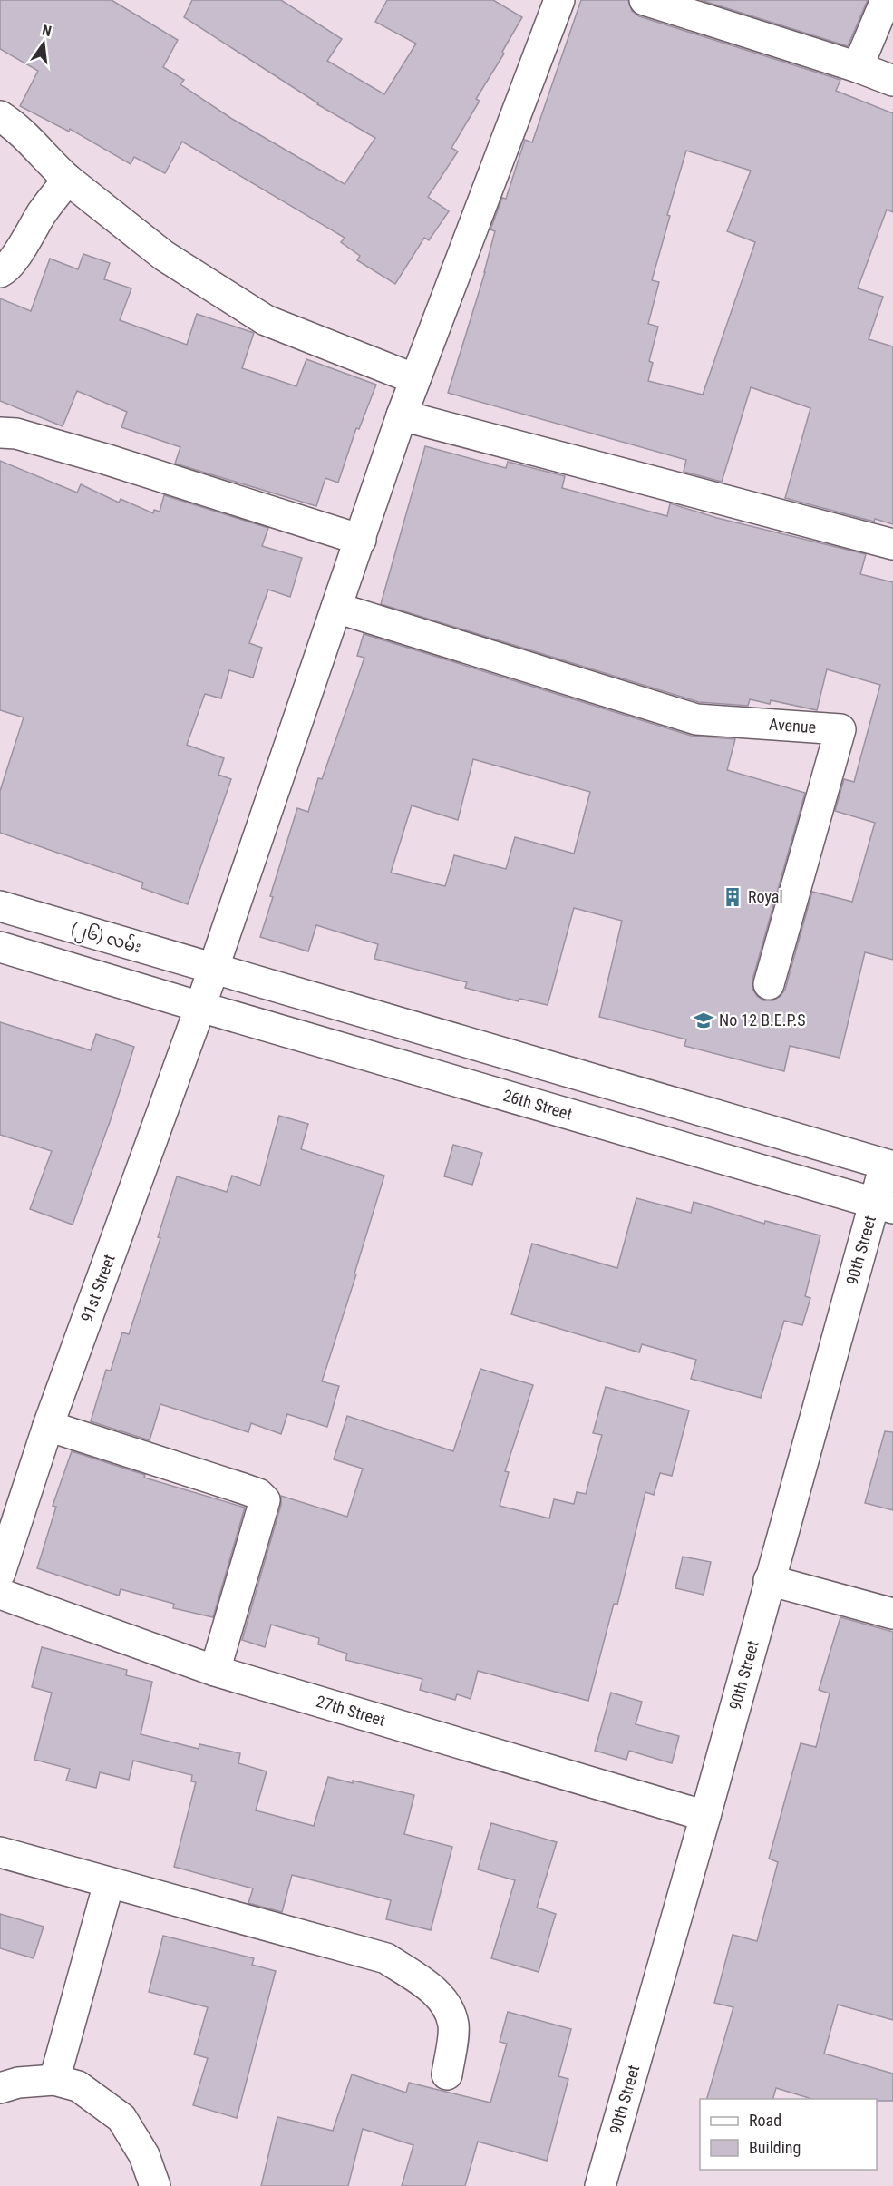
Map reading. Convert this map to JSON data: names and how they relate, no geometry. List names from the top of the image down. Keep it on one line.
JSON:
{"streets":{"street":["Avenue","(၂၆) လမ်း","26th Street","90th Street","91st Street","27th Street"]},"crossings":[["Avenue","91st Street"],["(၂၆) လမ်း","91st Street"],["26th Street","90th Street"],["26th Street","91st Street"],["90th Street","27th Street"]],"places":{"building":["Royal"],"school or university":["No 12 B.E.P.S"]},"legend":["Road","Building"],"north":"top"}
